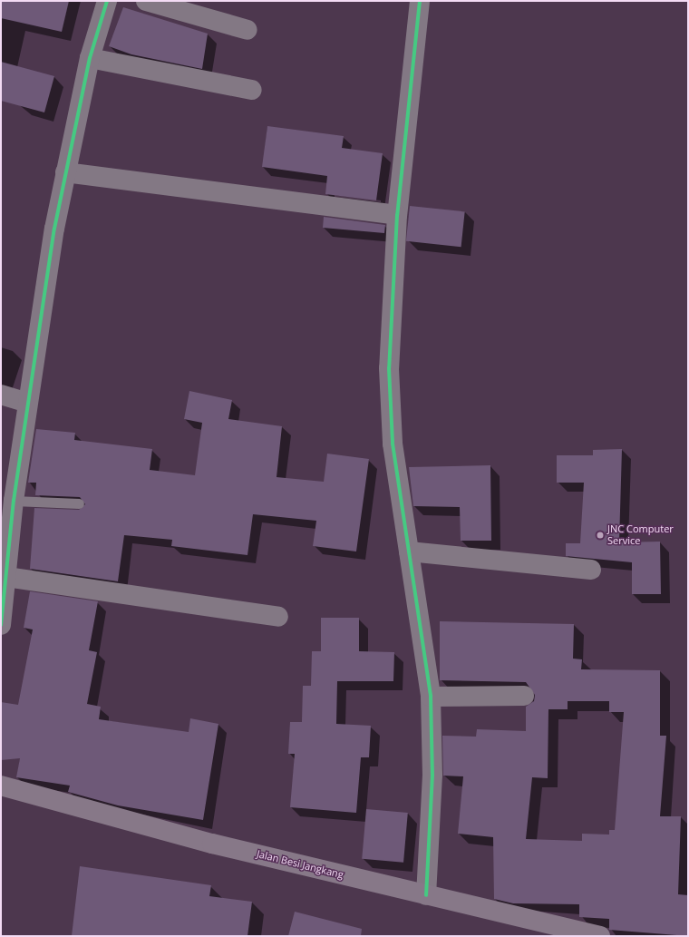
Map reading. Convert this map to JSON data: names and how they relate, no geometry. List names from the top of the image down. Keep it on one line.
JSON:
{"streets":{"main road":["Jalan Besi Jangkang"]},"places":["JNC Computer Service"]}
